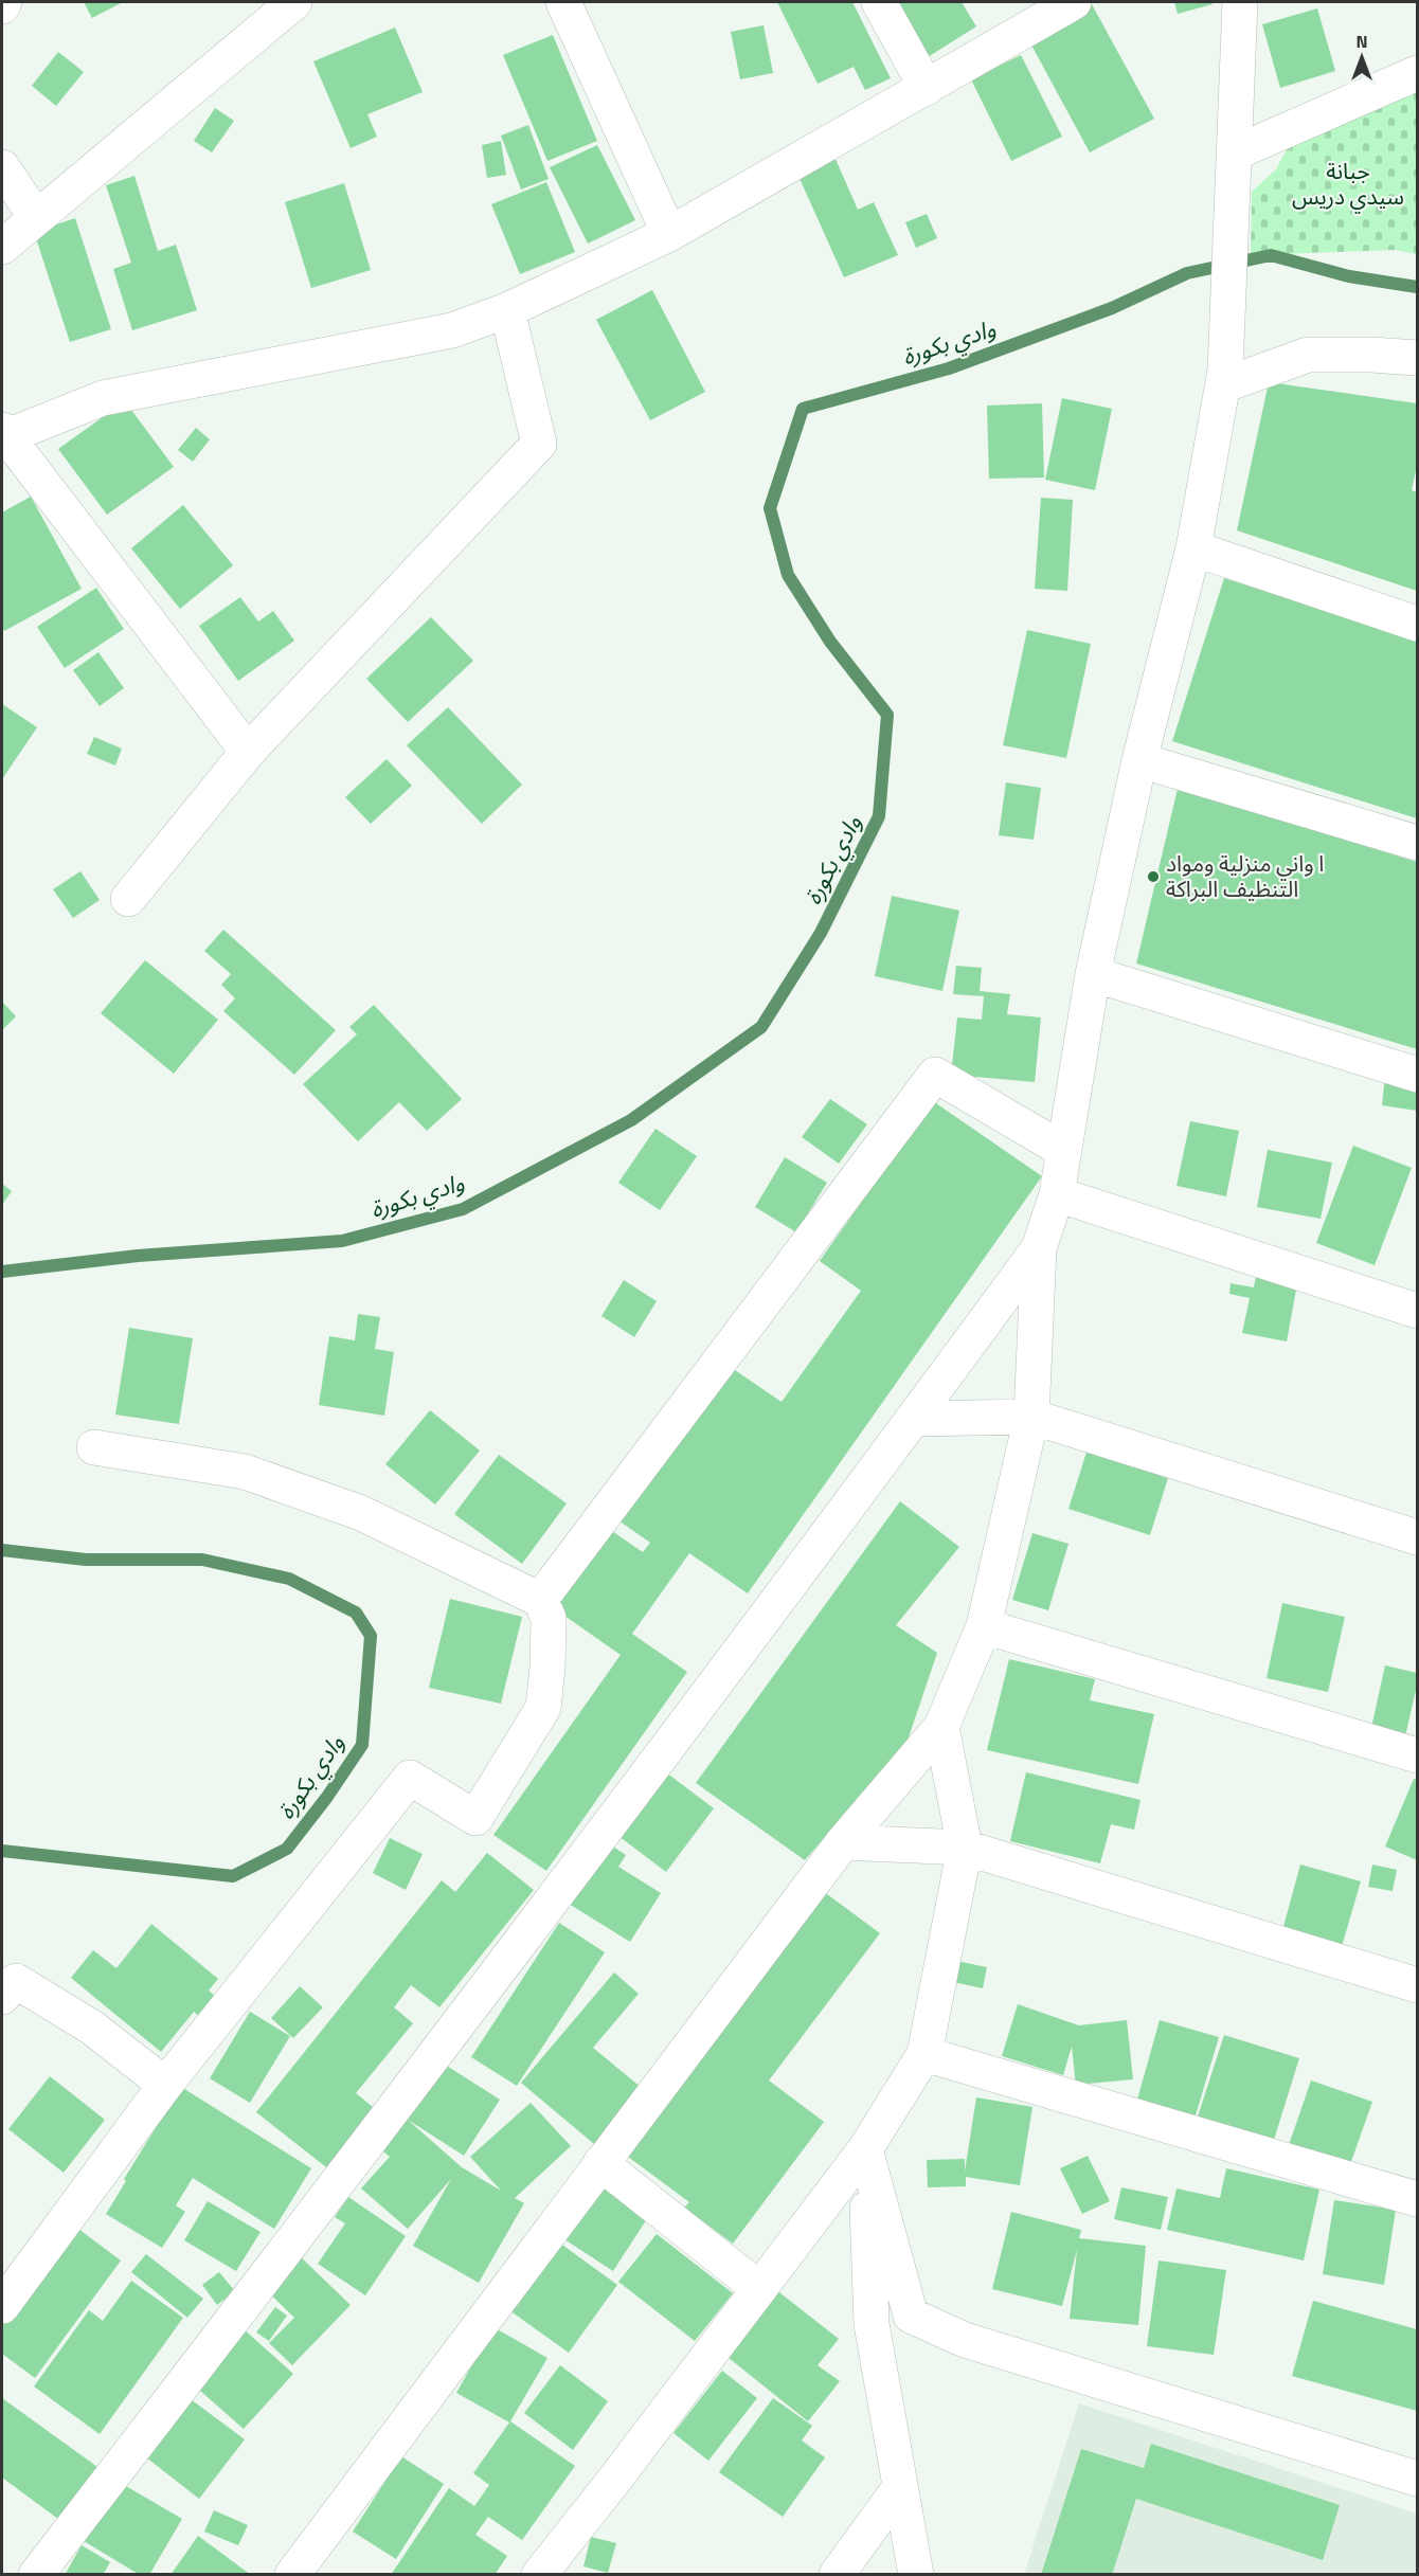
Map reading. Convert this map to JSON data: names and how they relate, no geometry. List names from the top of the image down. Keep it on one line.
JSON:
{"water":["وادي بكورة"],"parks":["جبانة سيدي دريس"],"places":["ا واني منزلية ومواد التنظيف البراكة"],"north":"top"}
